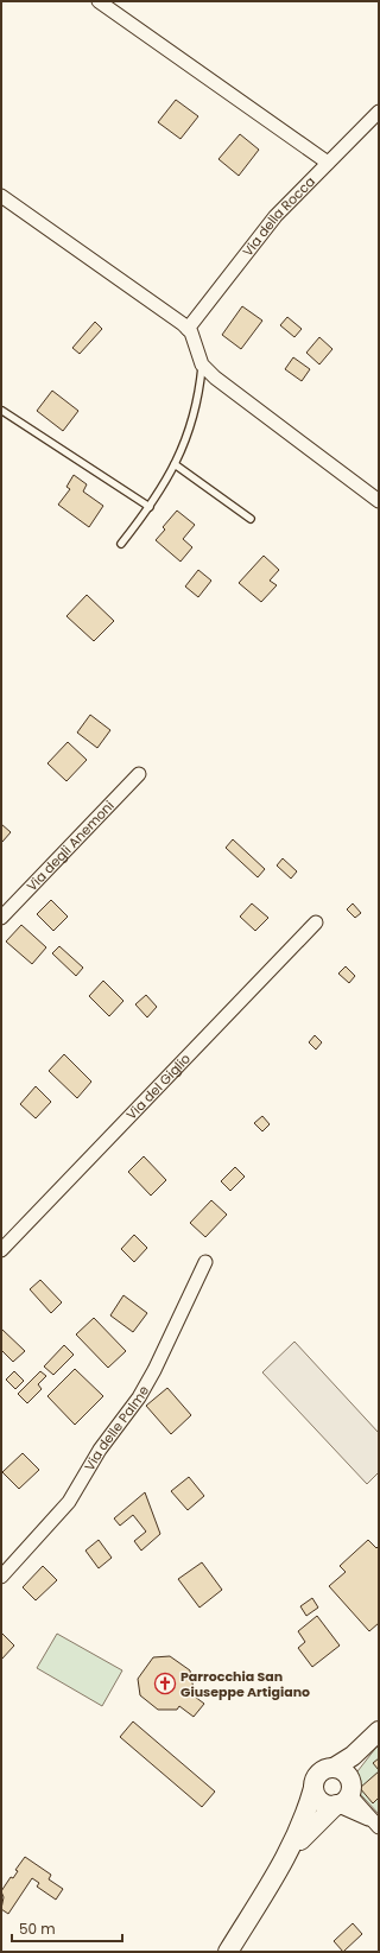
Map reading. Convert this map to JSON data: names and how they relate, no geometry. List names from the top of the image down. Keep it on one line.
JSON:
{"streets":{"street":["Via della Rocca","Via degli Anemoni","Via del Giglio","Via delle Palme"]},"places":{"church":["Parrocchia San Giuseppe Artigiano"]},"scale_bar":"50 m"}
